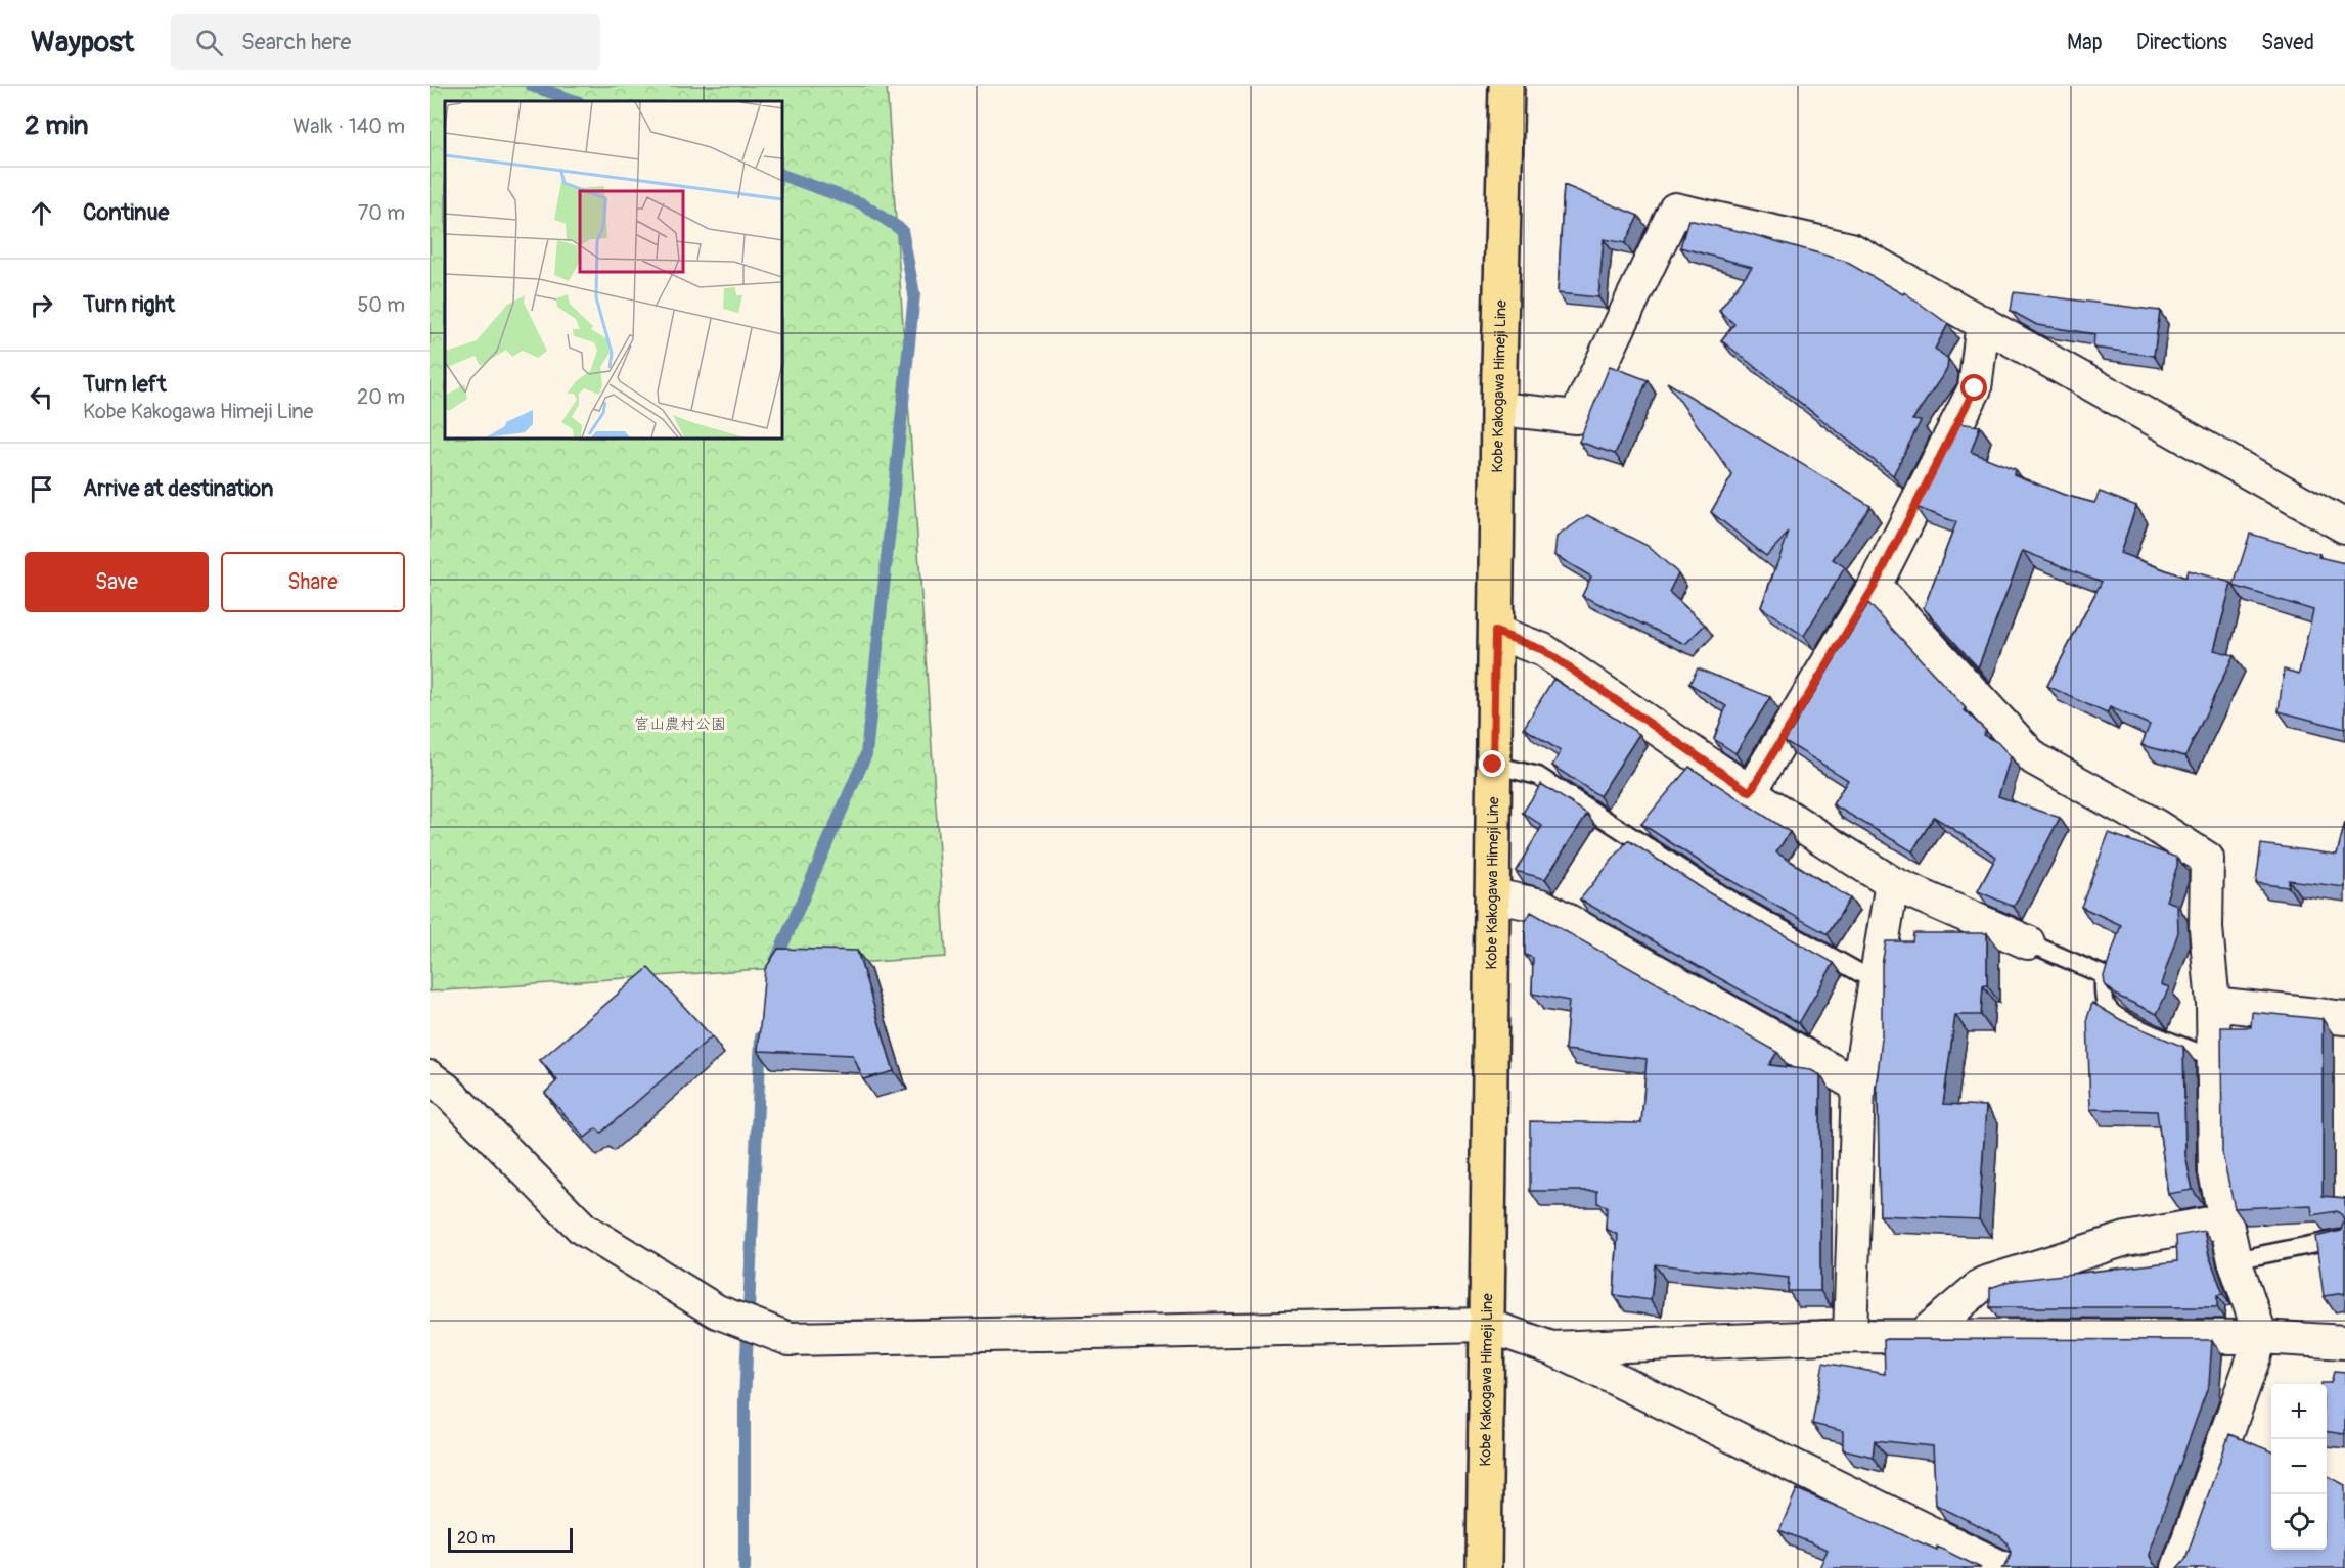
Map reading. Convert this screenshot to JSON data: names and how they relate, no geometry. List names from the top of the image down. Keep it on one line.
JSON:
{"streets":{"main road":["Kobe Kakogawa Himeji Line"]},"parks":["宮山農村公園"],"scale_bar":"20 m","page":{"header":"Waypost","search":"Search here","nav":["Map","Directions","Saved"],"heading":["2 min","Walk · 140 m"],"list":[["Continue","70 m"],["Turn right","50 m"],["Turn left","Kobe Kakogawa Himeji Line","20 m"],"Arrive at destination"],"buttons":["Save","Share"],"map_buttons":["+","−"],"scale":"20 m"}}
